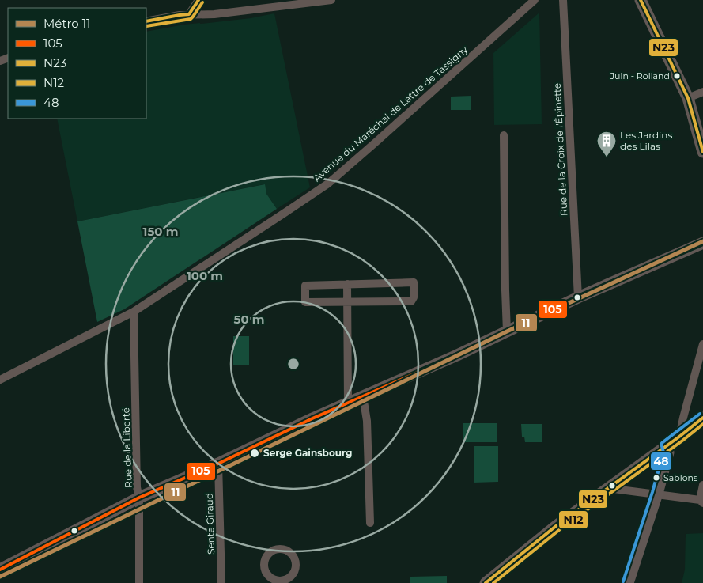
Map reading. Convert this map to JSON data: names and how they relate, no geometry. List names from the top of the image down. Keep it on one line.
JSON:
{"streets":{"street":["Avenue du Maréchal de Lattre de Tassigny","Rue de la Croix de l'Épinette","Rue de la Liberté","Sente Giraud"]},"crossings":[["Avenue du Maréchal de Lattre de Tassigny","Rue de la Liberté"]],"places":{"other":["Juin - Rolland","Serge Gainsbourg","Sablons"],"building":["Les Jardins des Lilas"]},"lines":["transit line N23","transit line N12","metro line 11","transit line 105","transit line 48"],"legend":["Métro 11","105","N23","N12","48"],"rings":["150 m","100 m","50 m"]}
